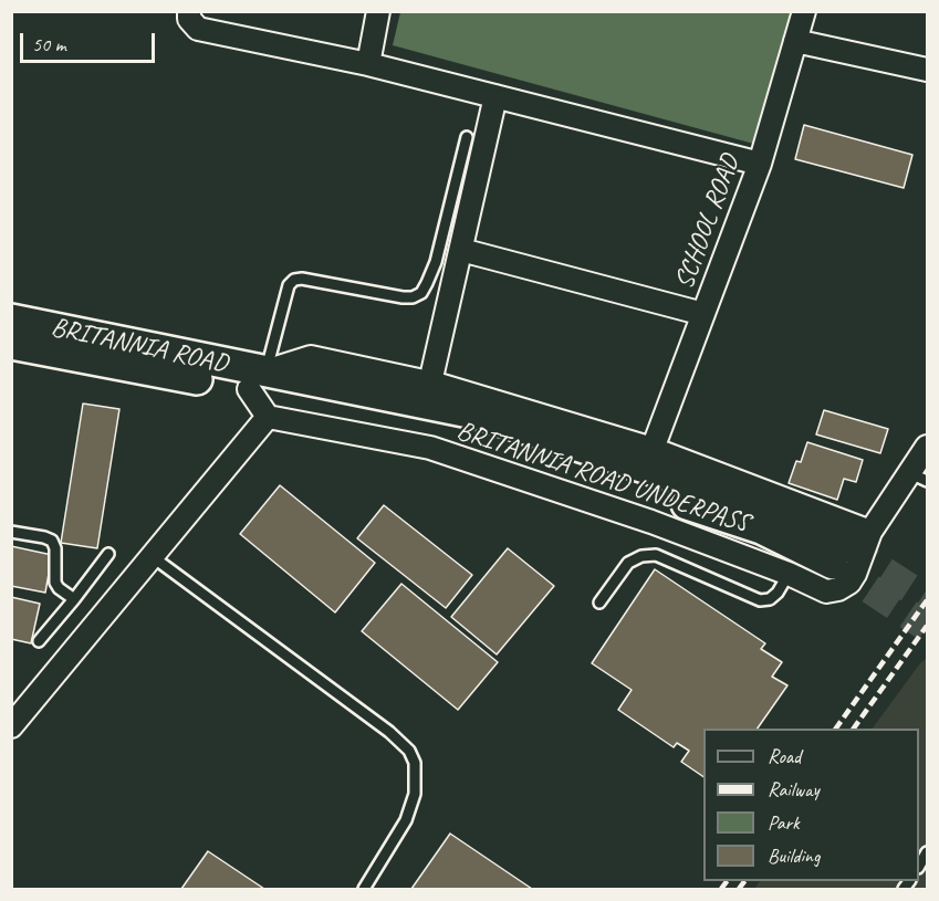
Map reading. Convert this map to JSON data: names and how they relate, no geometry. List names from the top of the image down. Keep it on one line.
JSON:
{"streets":{"main road":["BRITANNIA ROAD","BRITANNIA ROAD UNDERPASS"],"street":["SCHOOL ROAD"]},"crossings":[["BRITANNIA ROAD","BRITANNIA ROAD UNDERPASS"]],"legend":["Road","Railway","Park","Building"],"scale_bar":"50 m"}
